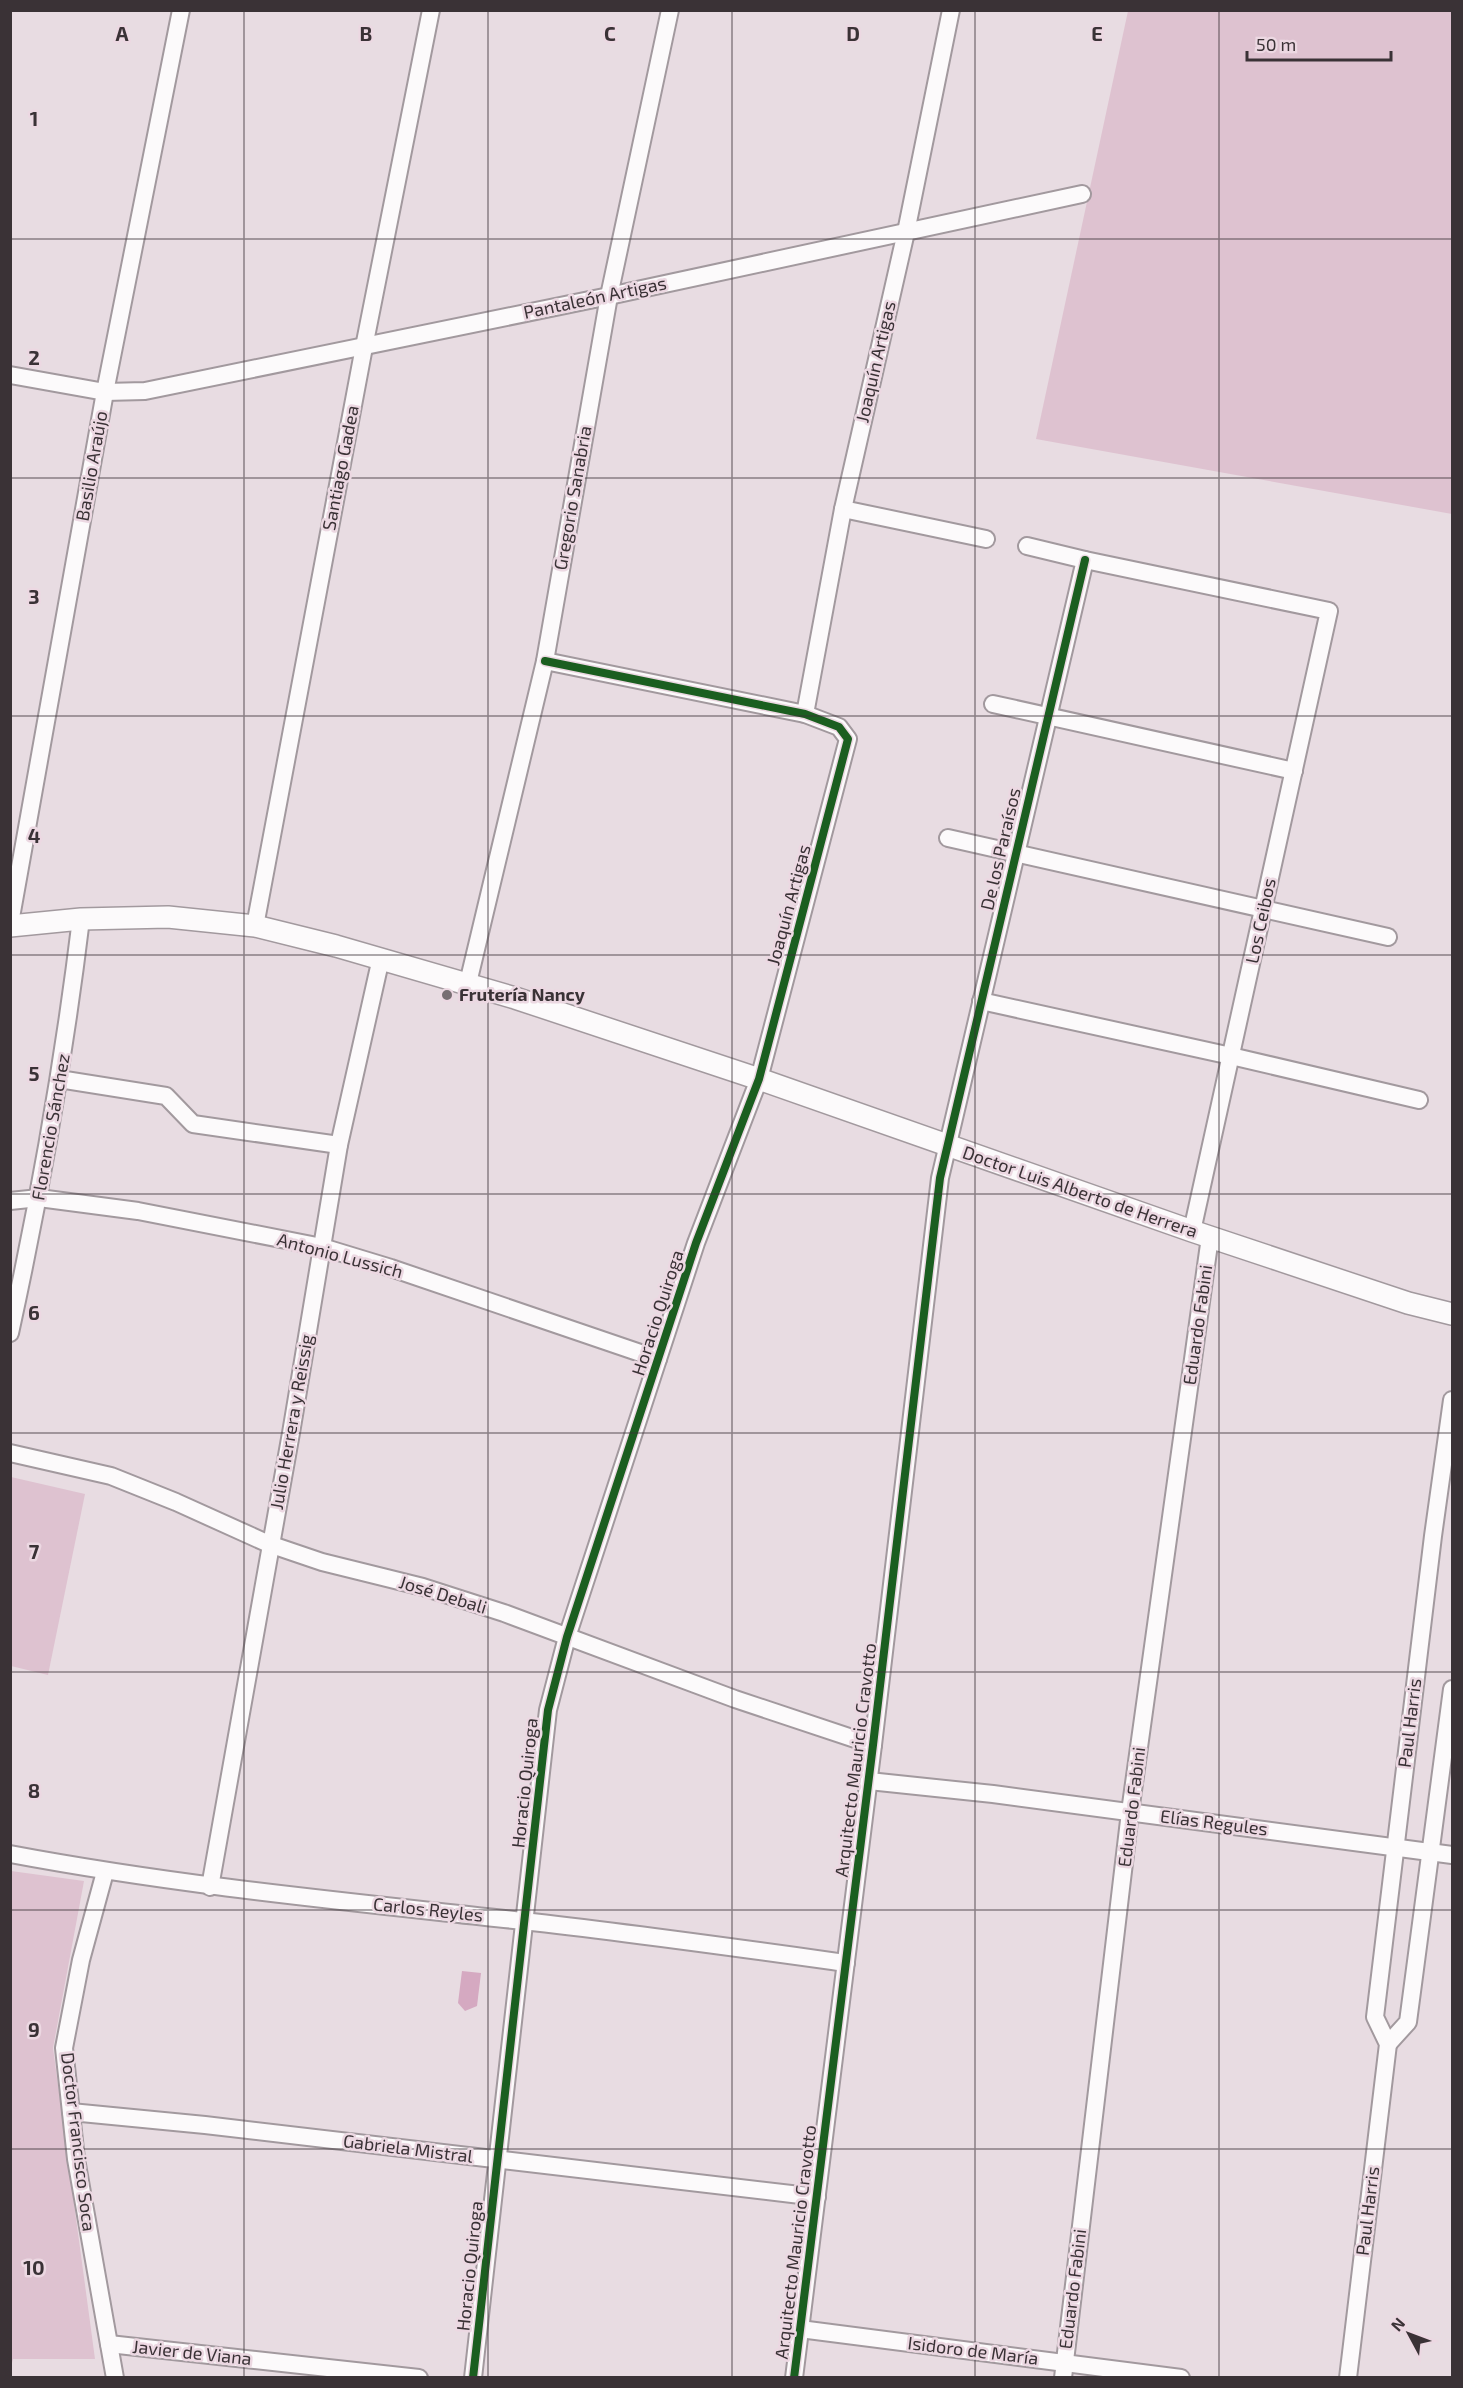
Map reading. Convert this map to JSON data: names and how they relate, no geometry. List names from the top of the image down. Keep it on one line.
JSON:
{"streets":{"street":["Pantaleón Artigas","Joaquín Artigas","Basilio Araújo","Santiago Gadea","Gregorio Sanabria","De los Paraísos","Los Ceibos","Florencio Sánchez","Doctor Luis Alberto de Herrera","Antonio Lussich","Horacio Quiroga","Eduardo Fabini","Julio Herrera y Reissig","José Debali","Paul Harris","Arquitecto Mauricio Cravotto","Elías Regules","Carlos Reyles","Doctor Francisco Soca","Gabriela Mistral","Isidoro de María","Javier de Viana"]},"crossings":[["Pantaleón Artigas","Joaquín Artigas"],["Pantaleón Artigas","Basilio Araújo"],["Pantaleón Artigas","Santiago Gadea"],["Pantaleón Artigas","Gregorio Sanabria"],["Joaquín Artigas","Doctor Luis Alberto de Herrera"],["Joaquín Artigas","Horacio Quiroga"],["Basilio Araújo","Doctor Luis Alberto de Herrera"],["Santiago Gadea","Doctor Luis Alberto de Herrera"],["Gregorio Sanabria","Doctor Luis Alberto de Herrera"],["De los Paraísos","Los Ceibos"],["De los Paraísos","Doctor Luis Alberto de Herrera"],["De los Paraísos","Arquitecto Mauricio Cravotto"],["Los Ceibos","Doctor Luis Alberto de Herrera"],["Los Ceibos","Eduardo Fabini"],["Florencio Sánchez","Doctor Luis Alberto de Herrera"],["Florencio Sánchez","Antonio Lussich"],["Doctor Luis Alberto de Herrera","Horacio Quiroga"],["Doctor Luis Alberto de Herrera","Eduardo Fabini"],["Doctor Luis Alberto de Herrera","Julio Herrera y Reissig"],["Doctor Luis Alberto de Herrera","Arquitecto Mauricio Cravotto"],["Antonio Lussich","Horacio Quiroga"],["Antonio Lussich","Julio Herrera y Reissig"],["Horacio Quiroga","José Debali"],["Horacio Quiroga","Carlos Reyles"],["Horacio Quiroga","Gabriela Mistral"],["Eduardo Fabini","Elías Regules"],["Eduardo Fabini","Isidoro de María"],["Julio Herrera y Reissig","José Debali"],["Julio Herrera y Reissig","Carlos Reyles"],["José Debali","Arquitecto Mauricio Cravotto"],["Paul Harris","Elías Regules"],["Arquitecto Mauricio Cravotto","Elías Regules"],["Arquitecto Mauricio Cravotto","Carlos Reyles"],["Arquitecto Mauricio Cravotto","Gabriela Mistral"],["Arquitecto Mauricio Cravotto","Isidoro de María"],["Carlos Reyles","Doctor Francisco Soca"],["Doctor Francisco Soca","Gabriela Mistral"],["Doctor Francisco Soca","Javier de Viana"]],"places":["Frutería Nancy"],"scale_bar":"50 m","north":"top left","grid":{"columns":["A","B","C","D","E"],"rows":["1","2","3","4","5","6","7","8","9","10"]}}
